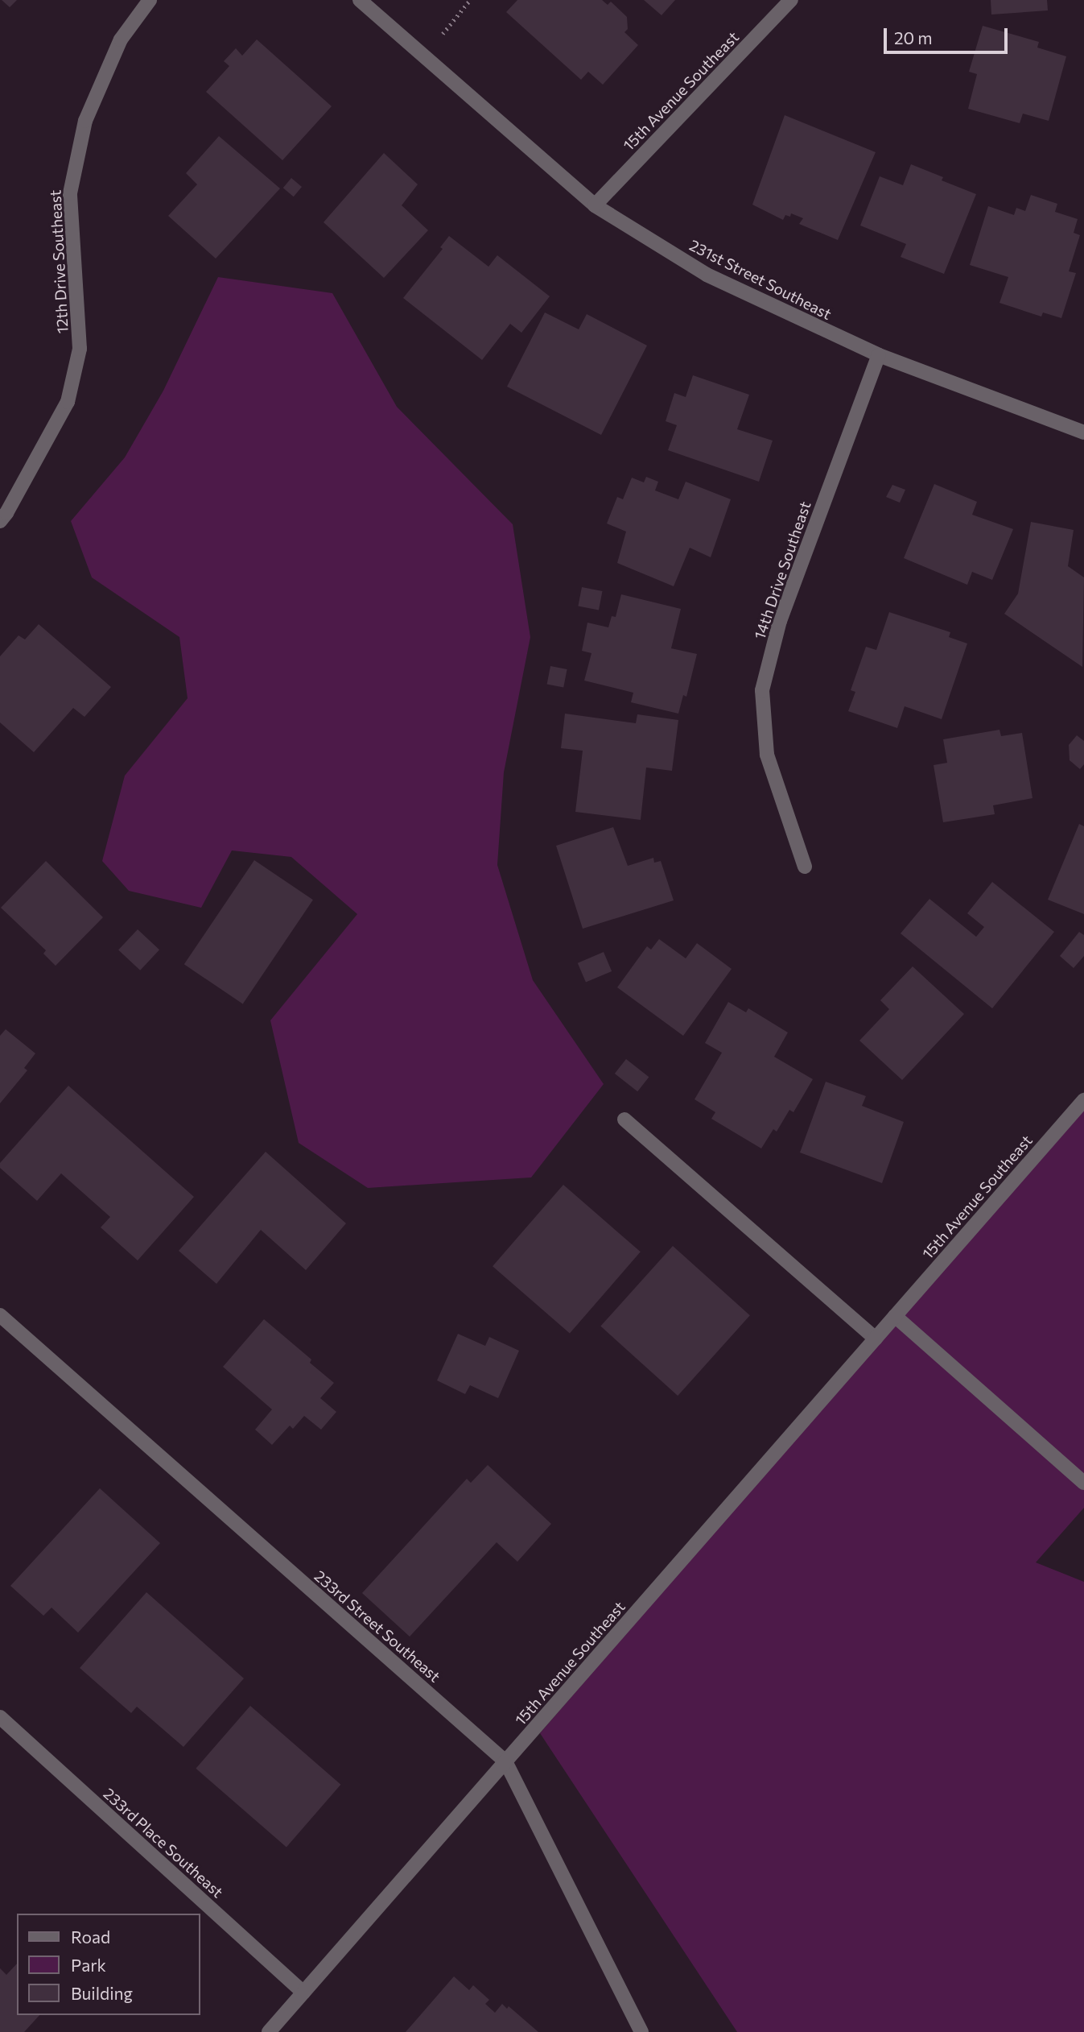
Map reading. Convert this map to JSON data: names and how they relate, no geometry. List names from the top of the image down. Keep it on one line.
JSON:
{"streets":{"street":["15th Avenue Southeast","12th Drive Southeast","231st Street Southeast","14th Drive Southeast","233rd Street Southeast","233rd Place Southeast"]},"crossings":[["15th Avenue Southeast","231st Street Southeast"],["15th Avenue Southeast","233rd Street Southeast"],["15th Avenue Southeast","233rd Place Southeast"],["231st Street Southeast","14th Drive Southeast"]],"legend":["Road","Park","Building"],"scale_bar":"20 m"}
